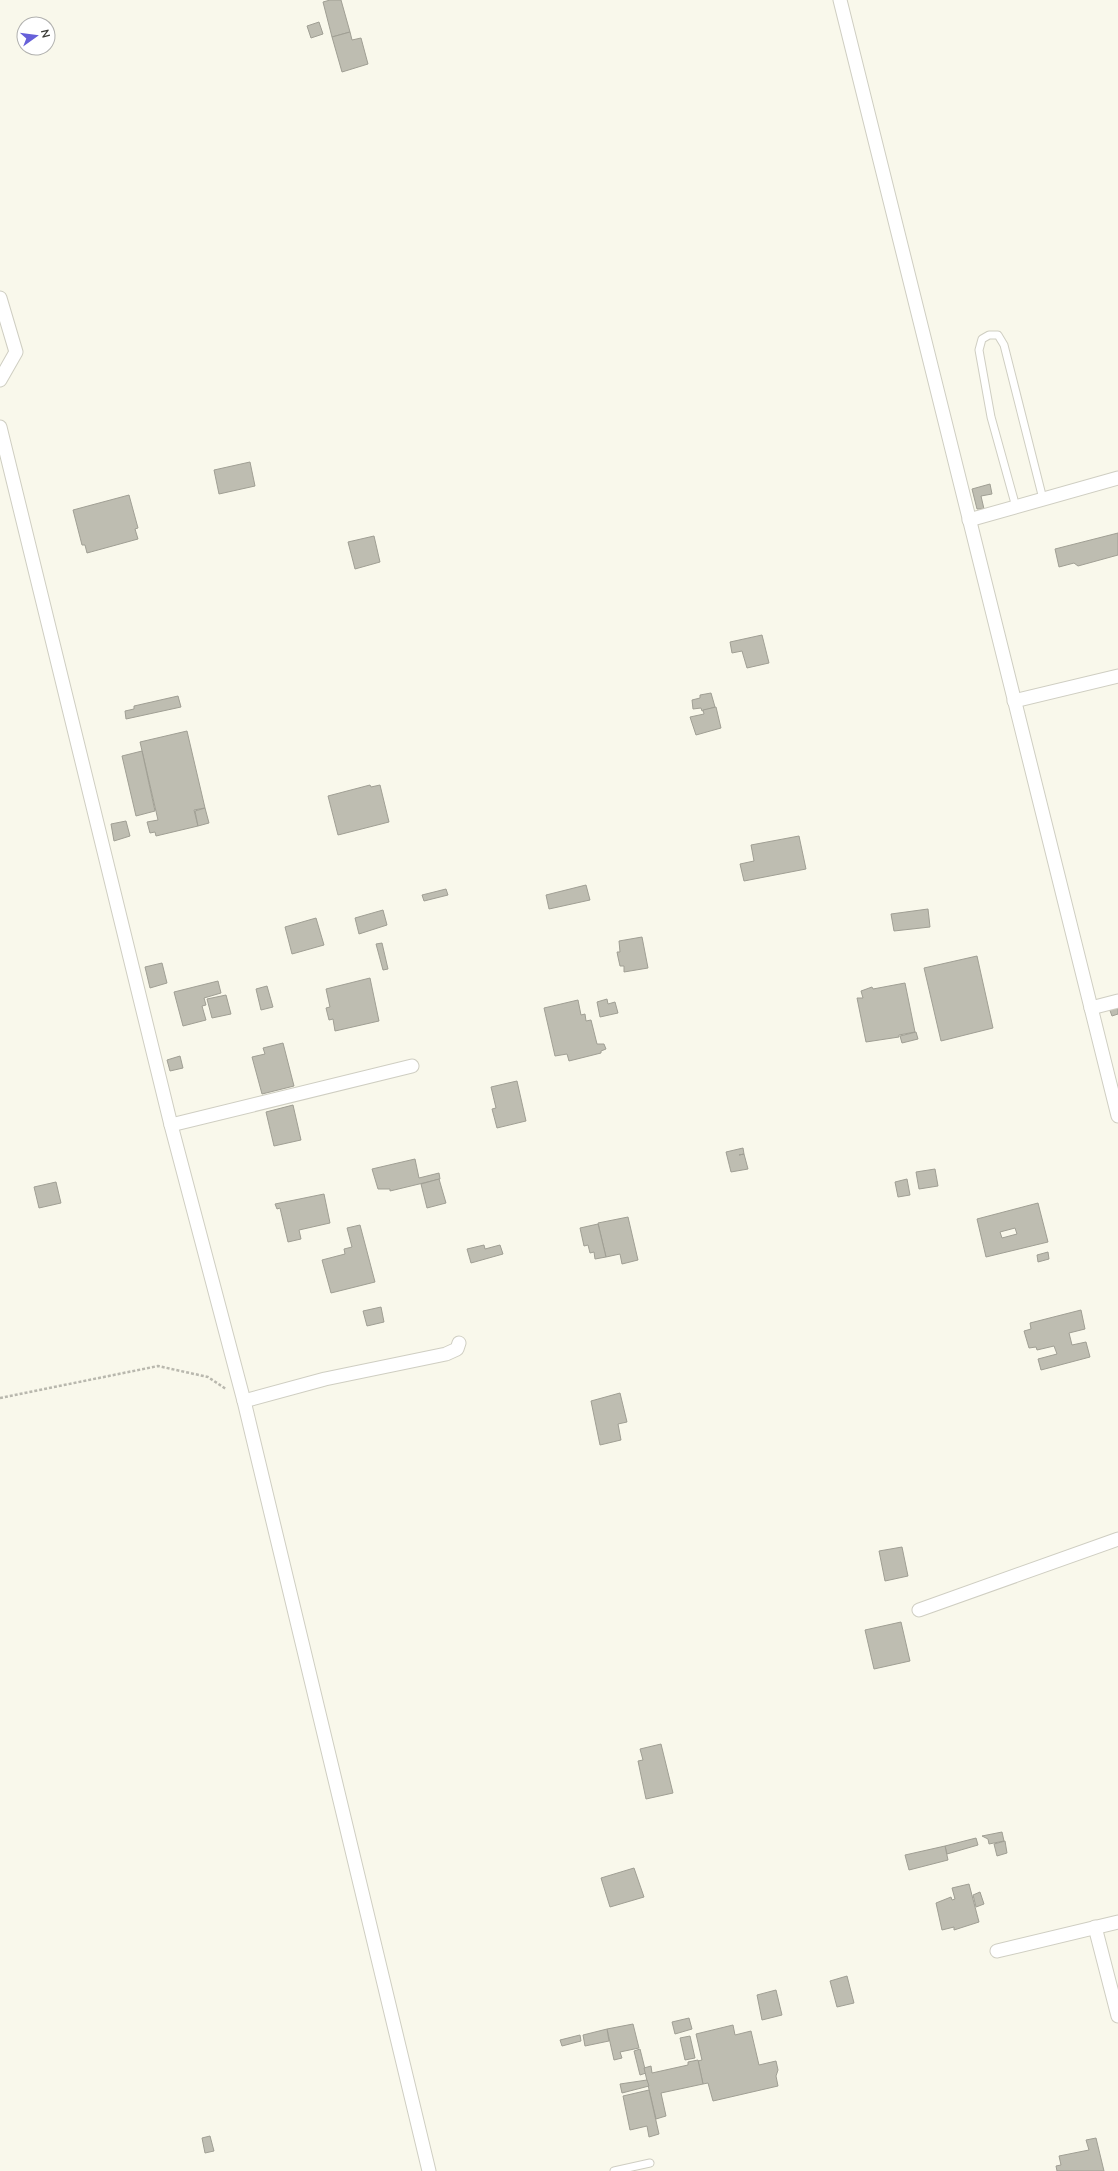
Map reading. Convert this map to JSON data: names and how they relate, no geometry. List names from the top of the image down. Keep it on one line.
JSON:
{"north":"right"}
